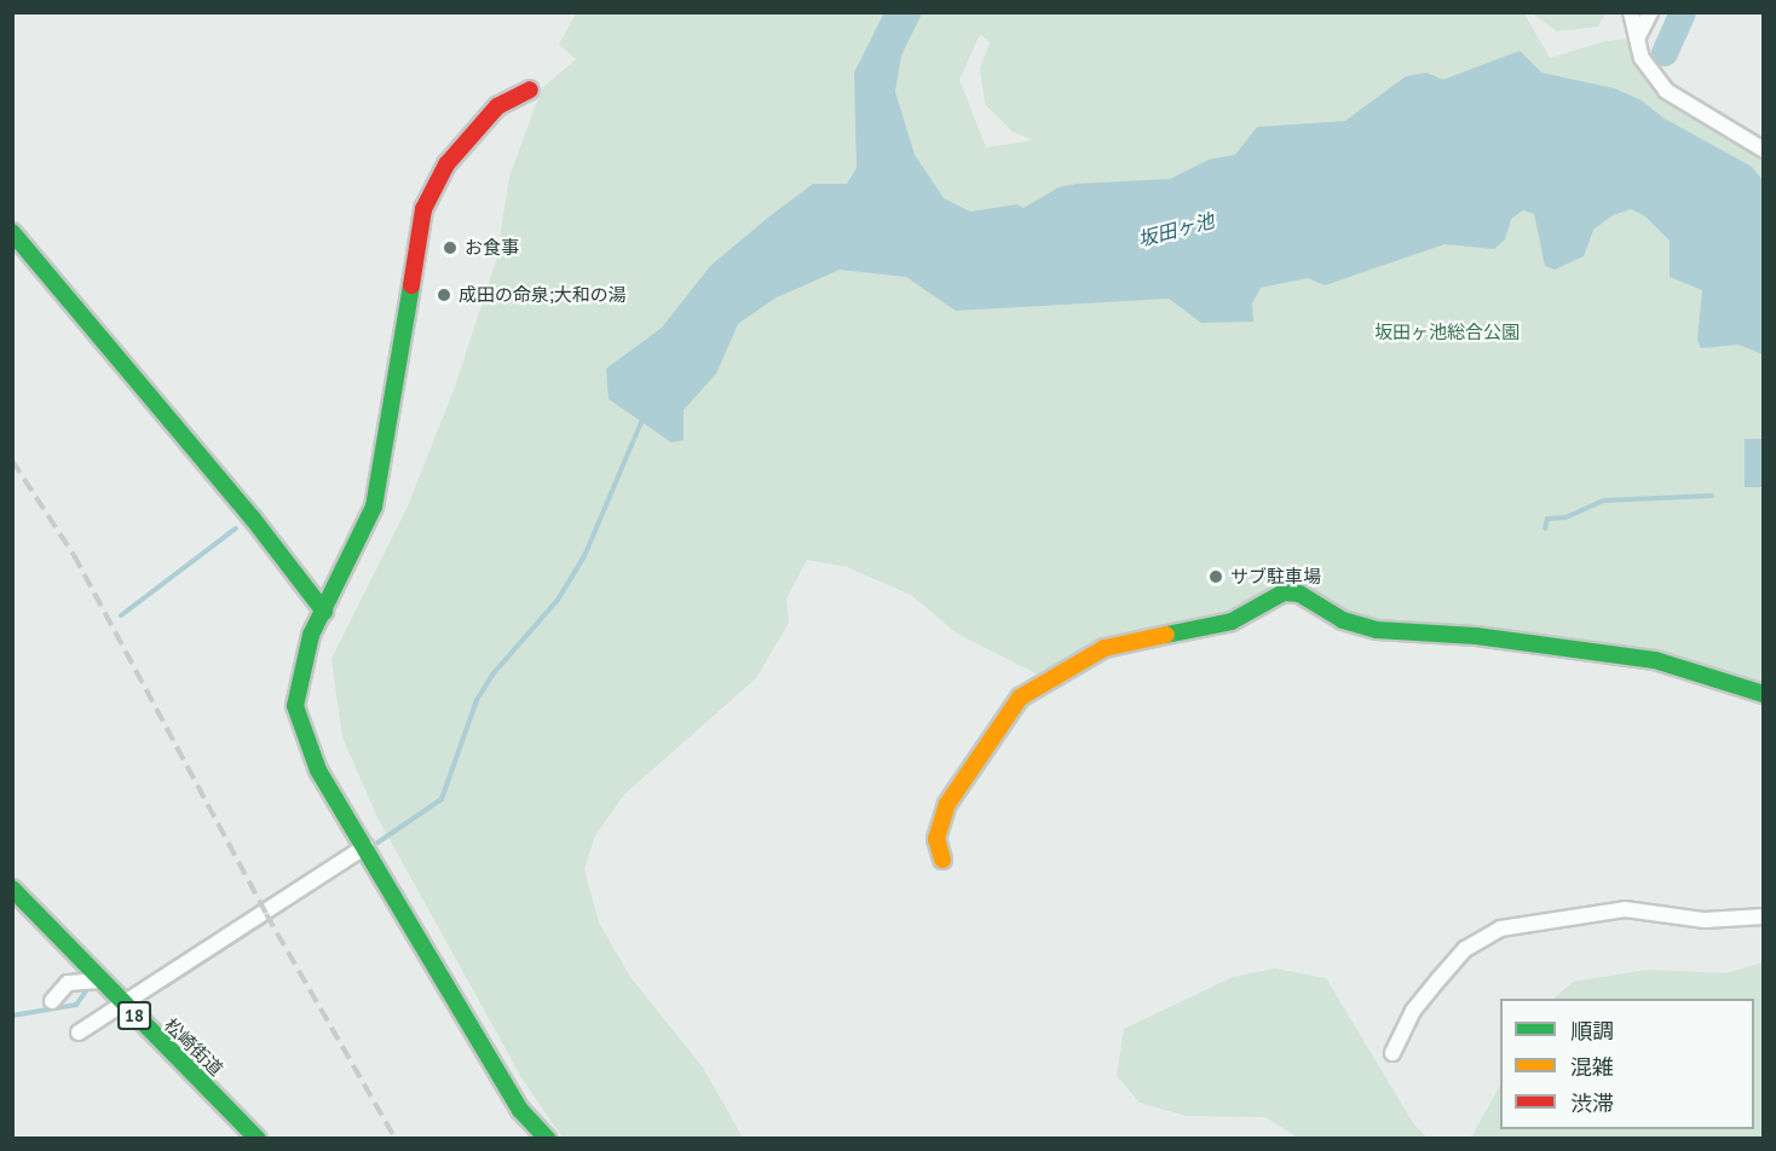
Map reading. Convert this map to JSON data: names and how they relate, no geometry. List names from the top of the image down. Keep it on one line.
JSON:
{"streets":{"street":["18","松崎街道"]},"water":["坂田ヶ池"],"parks":["坂田ヶ池総合公園"],"places":["お食事","成田の命泉;大和の湯","サブ駐車場"],"legend":["順調","混雑","渋滞"]}
